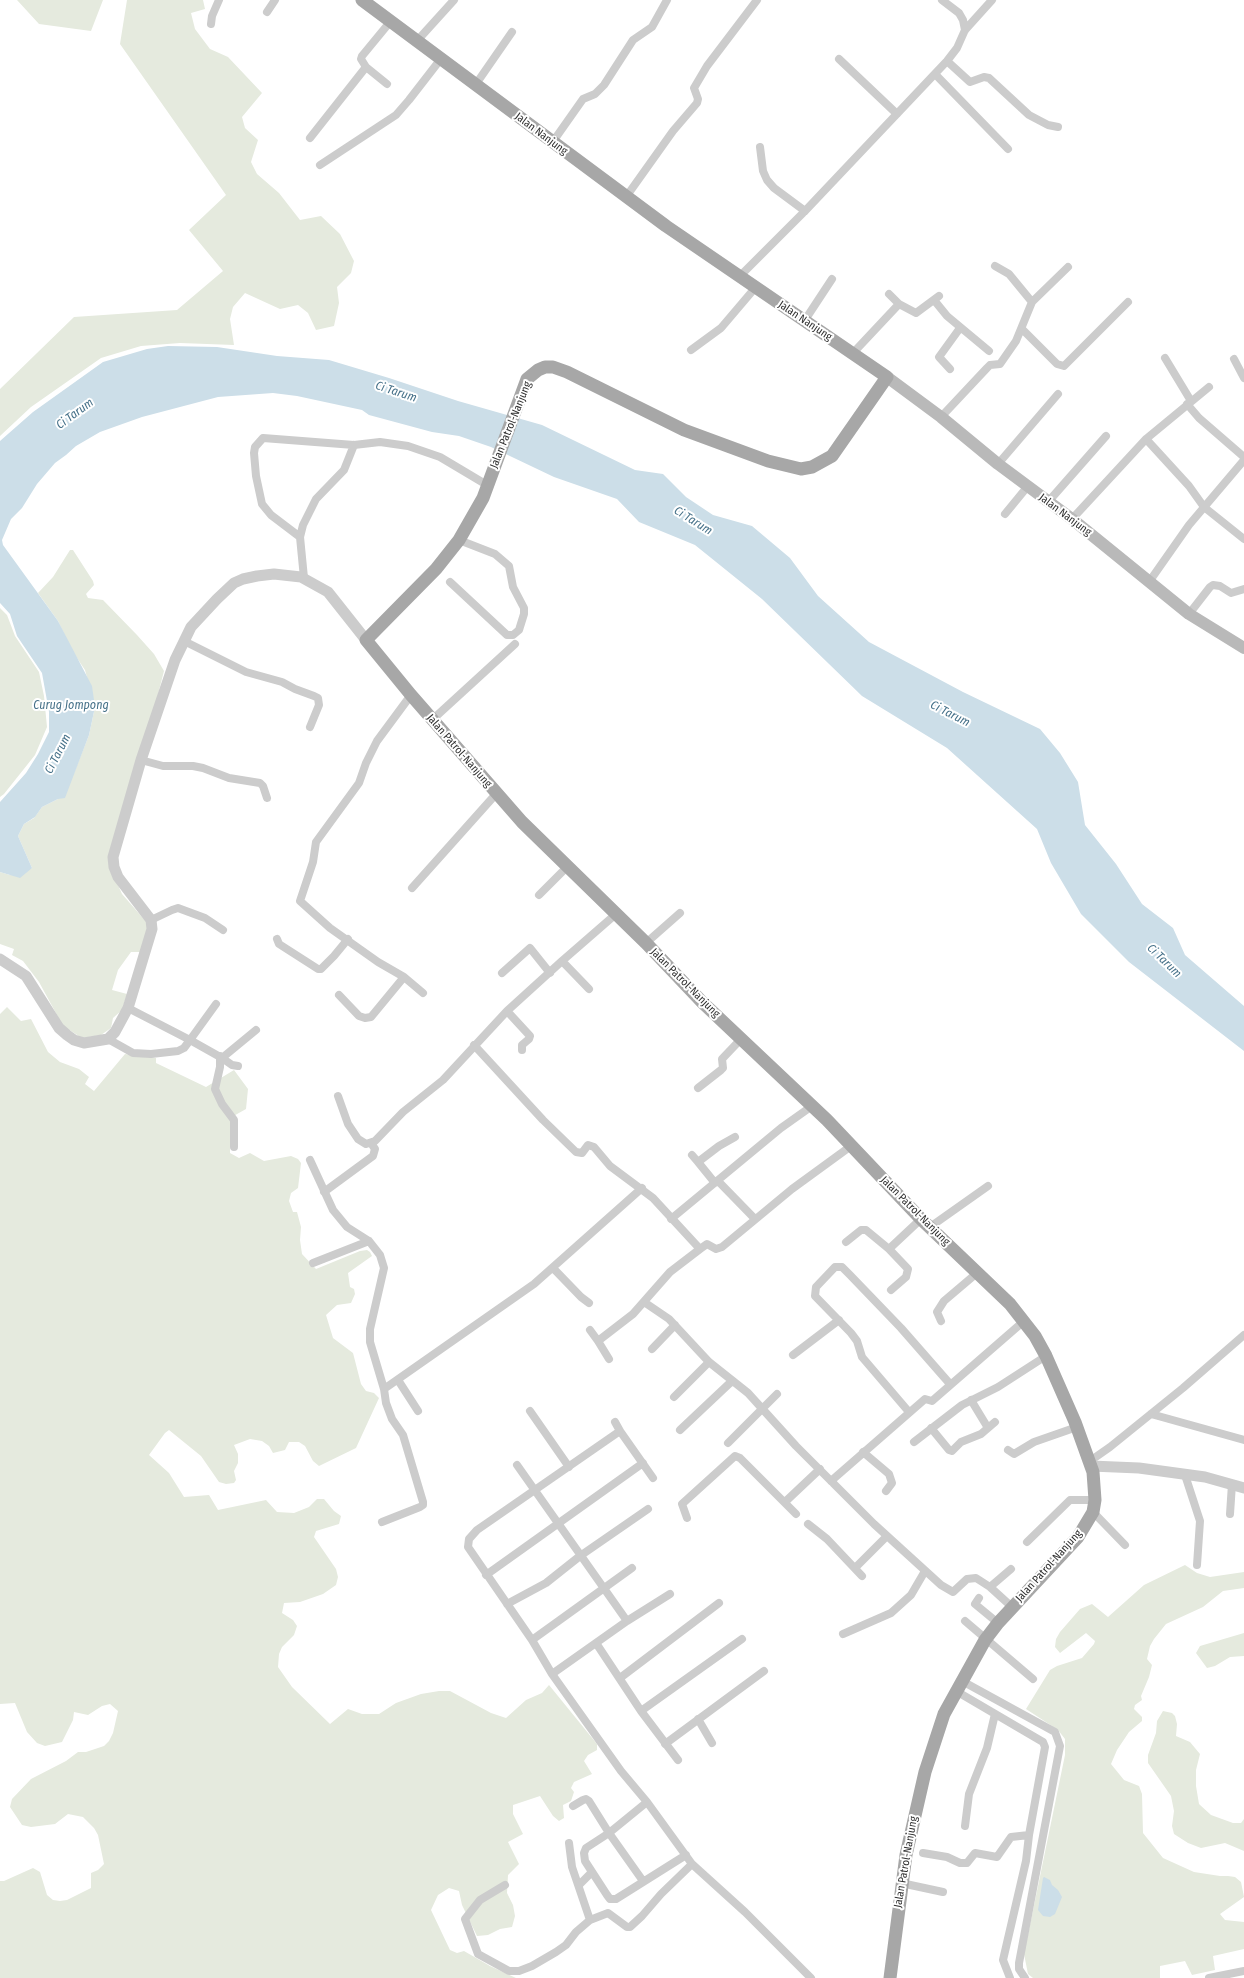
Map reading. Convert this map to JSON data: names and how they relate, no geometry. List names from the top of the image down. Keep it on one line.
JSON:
{"streets":{"main road":["Jalan Nanjung","Jalan Patrol-Nanjung"]},"crossings":[["Jalan Nanjung","Jalan Patrol-Nanjung"]],"water":["Ci Tarum","Curug Jompong"]}
